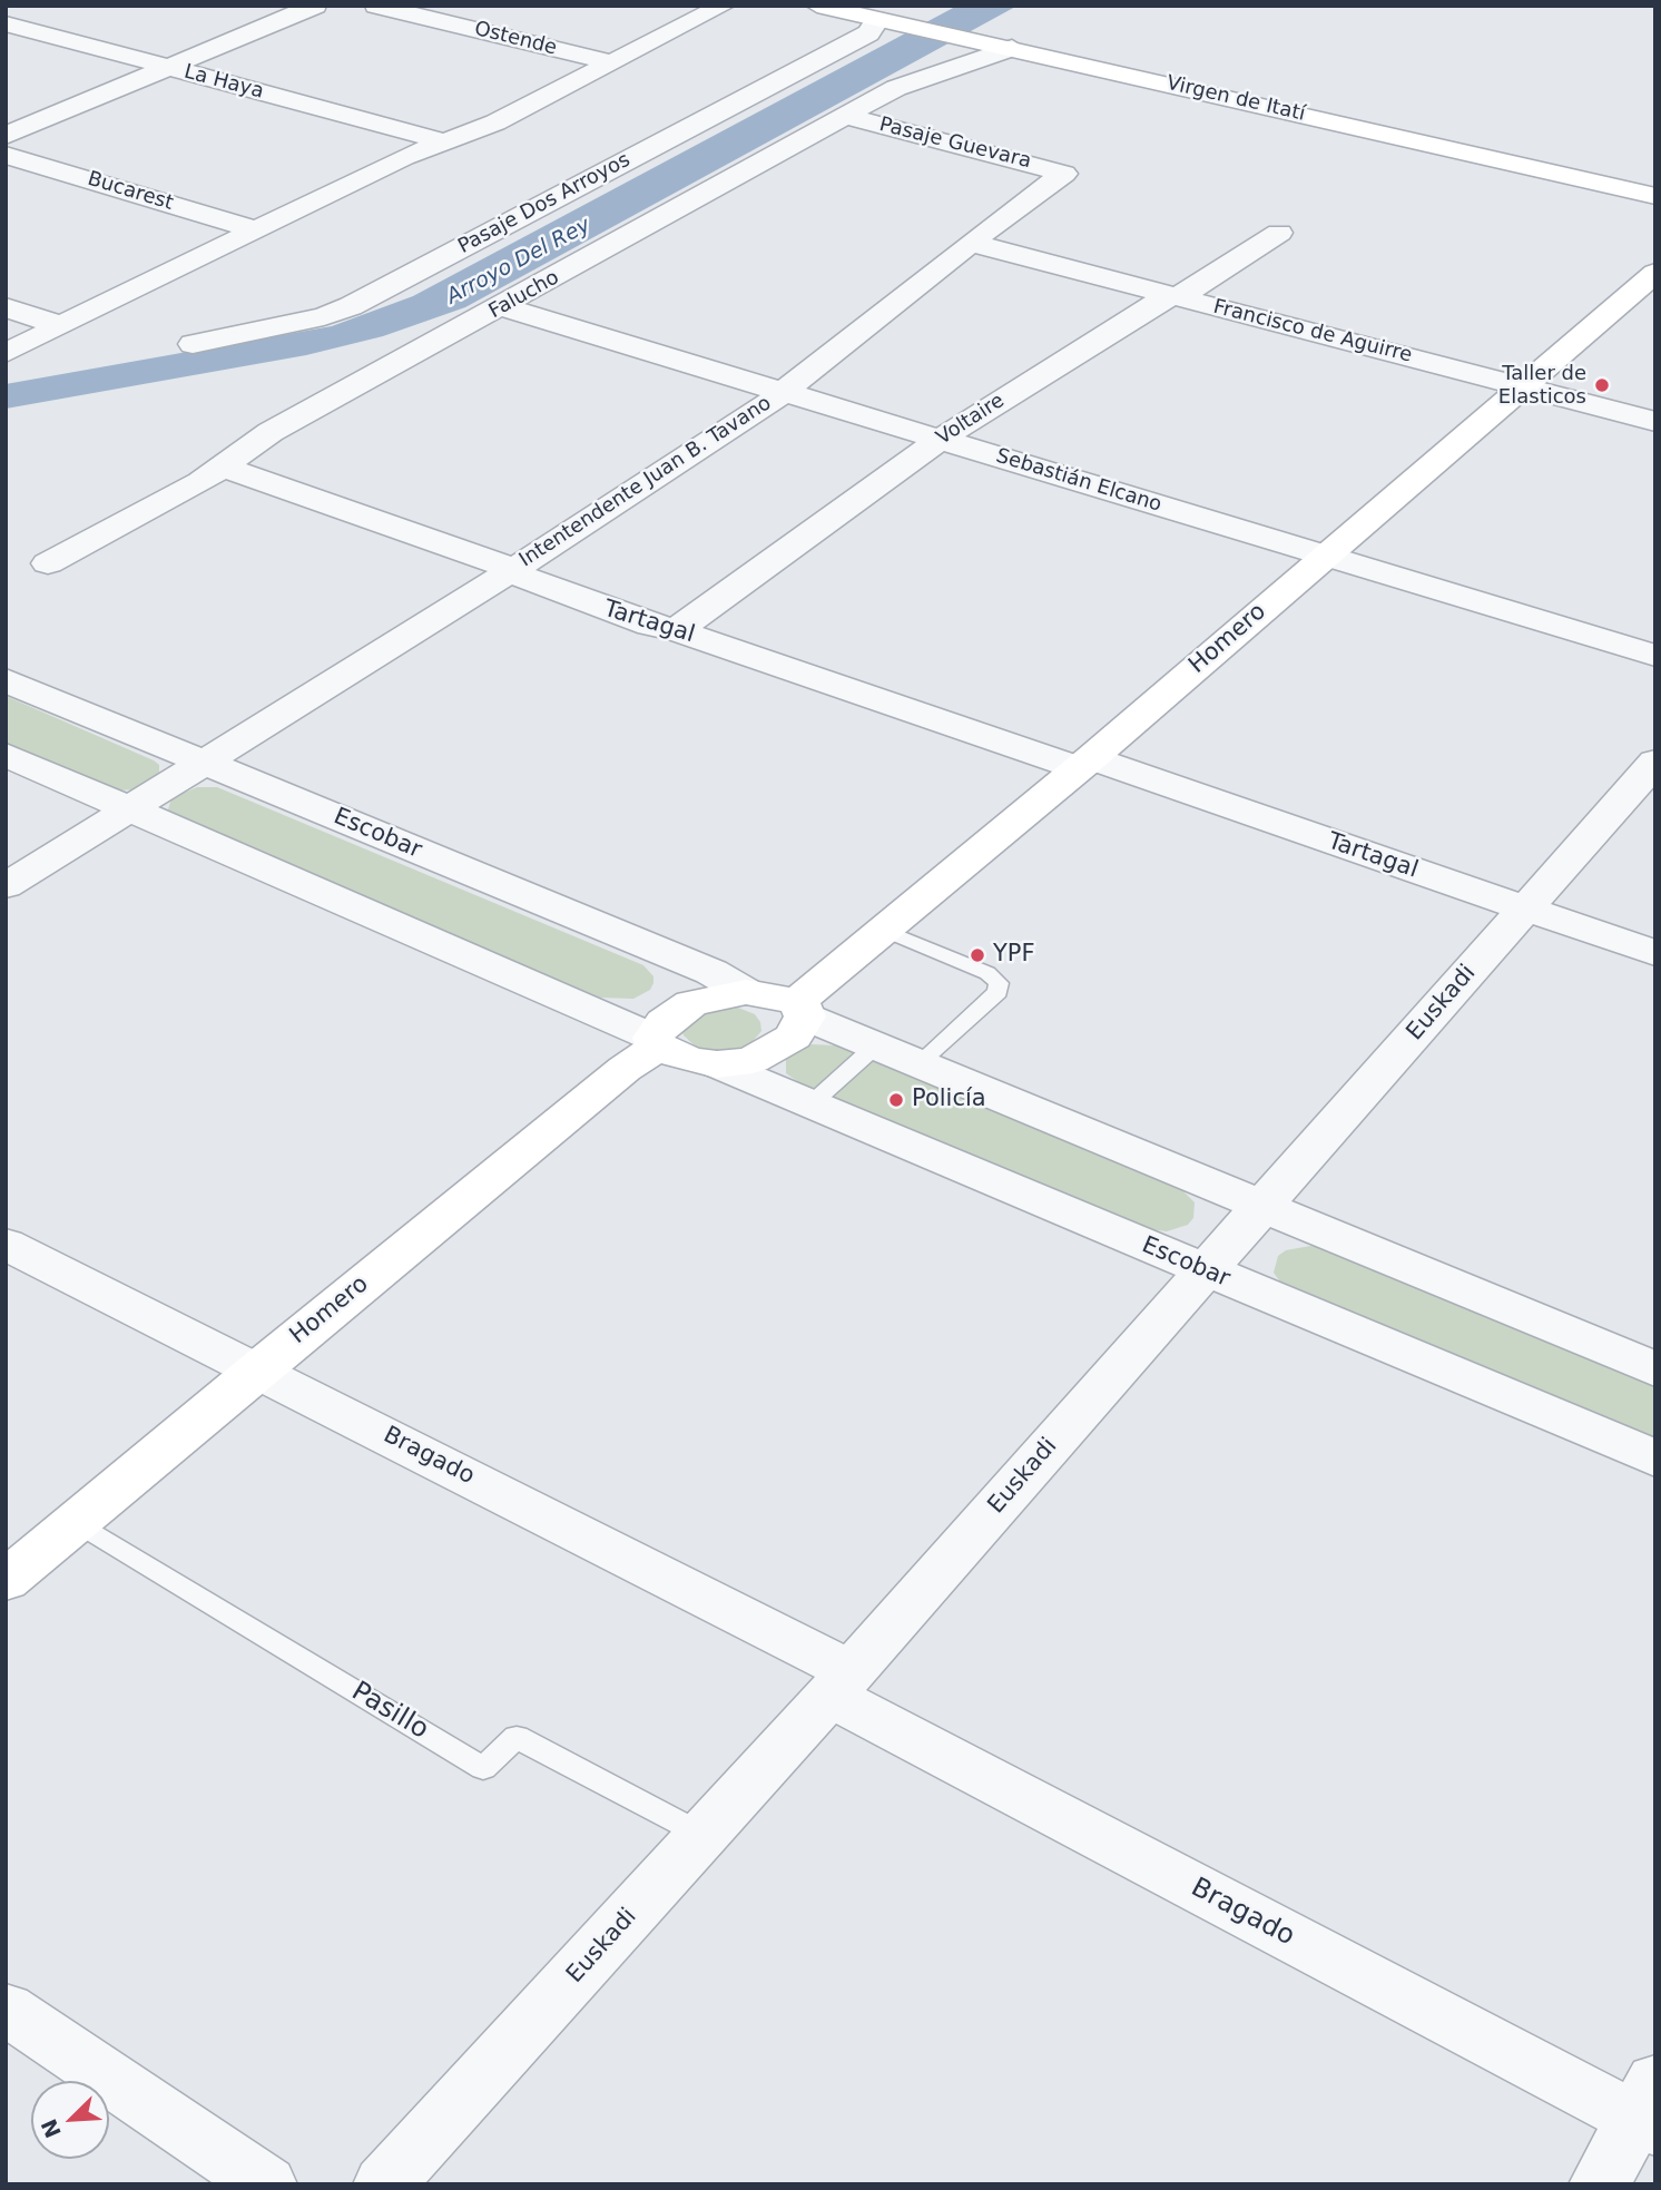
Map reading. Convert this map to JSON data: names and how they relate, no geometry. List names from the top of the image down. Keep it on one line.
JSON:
{"streets":{"main road":["Virgen de Itatí","Homero"],"street":["Ostende","La Haya","Pasaje Guevara","Bucarest","Pasaje Dos Arroyos","Falucho","Francisco de Aguirre","Voltaire","Sebastián Elcano","Intentendente Juan B. Tavano","Tartagal","Escobar","Euskadi","Bragado"],"lane":["Pasillo"]},"crossings":[["Virgen de Itatí","Pasaje Dos Arroyos"],["Virgen de Itatí","Falucho"],["Pasaje Guevara","Falucho"],["Pasaje Guevara","Intentendente Juan B. Tavano"],["Falucho","Sebastián Elcano"],["Falucho","Tartagal"],["Francisco de Aguirre","Voltaire"],["Francisco de Aguirre","Intentendente Juan B. Tavano"],["Francisco de Aguirre","Homero"],["Voltaire","Sebastián Elcano"],["Voltaire","Tartagal"],["Sebastián Elcano","Intentendente Juan B. Tavano"],["Sebastián Elcano","Homero"],["Intentendente Juan B. Tavano","Tartagal"],["Intentendente Juan B. Tavano","Escobar"],["Tartagal","Homero"],["Tartagal","Euskadi"],["Homero","Escobar"],["Homero","Bragado"],["Homero","Pasillo"],["Escobar","Euskadi"],["Euskadi","Bragado"],["Euskadi","Pasillo"]],"water":["Arroyo Del Rey"],"places":["Taller de Elasticos","YPF","Policía"],"north":"bottom left"}
